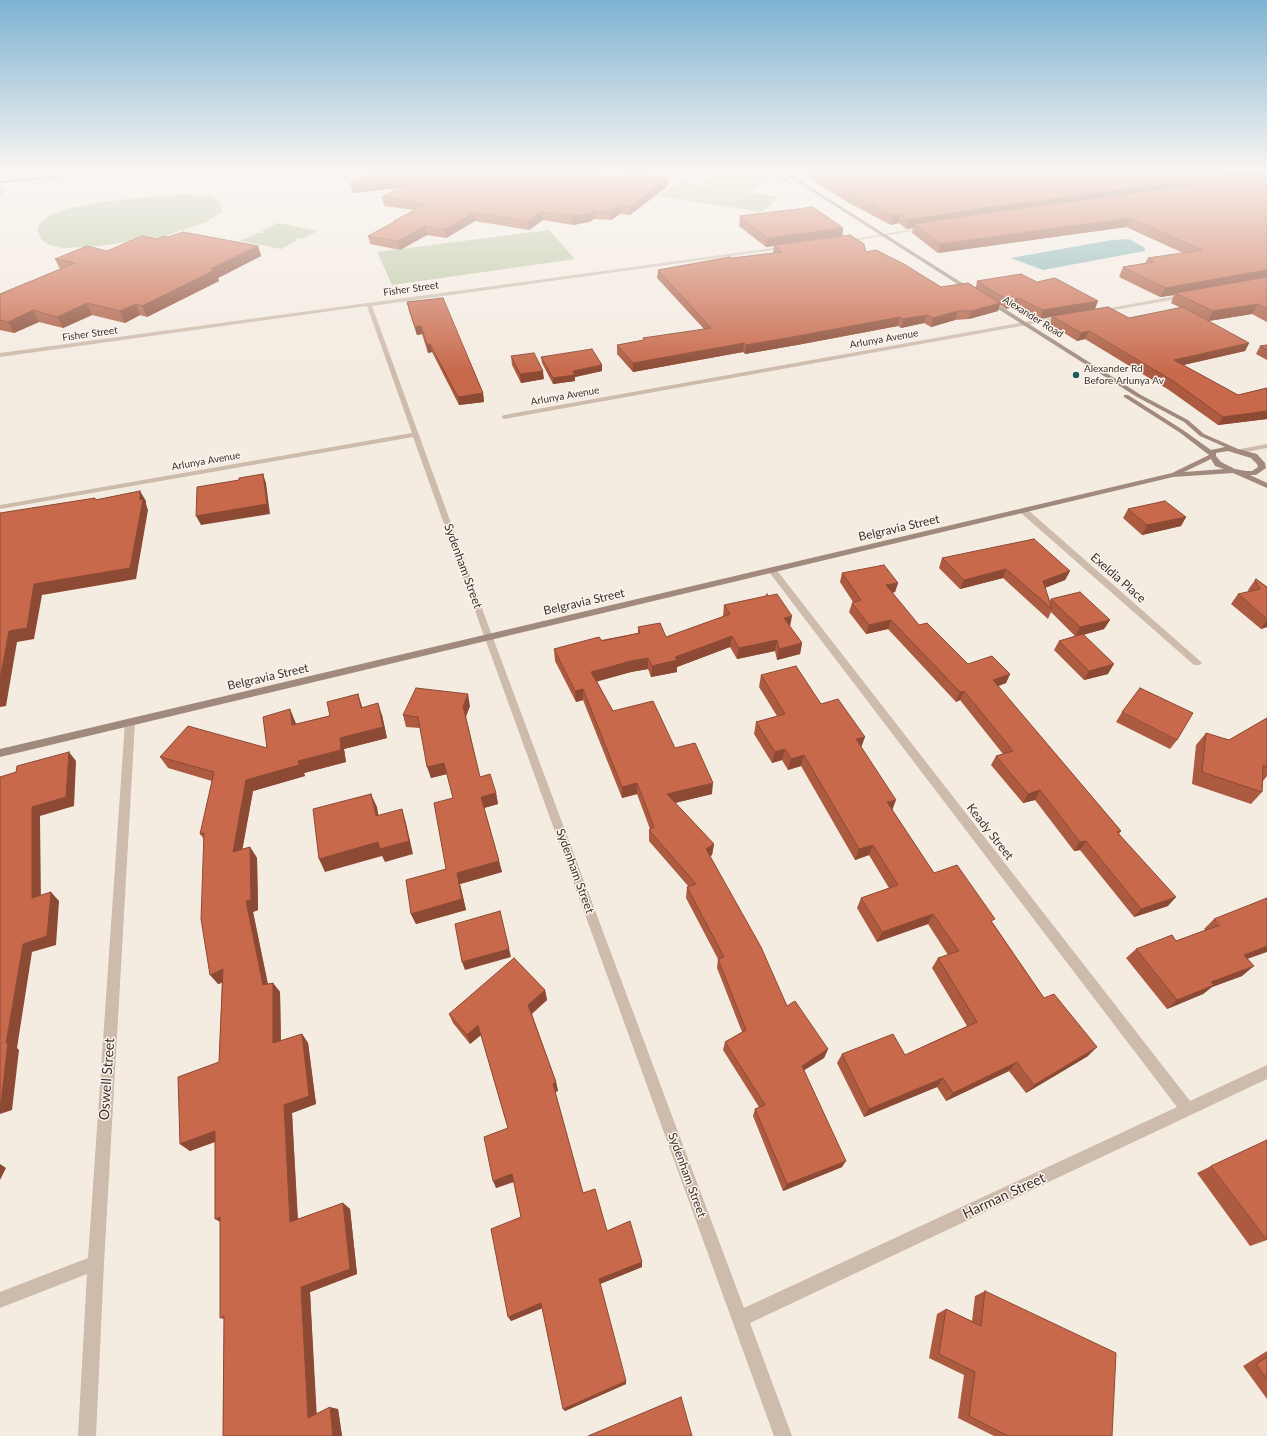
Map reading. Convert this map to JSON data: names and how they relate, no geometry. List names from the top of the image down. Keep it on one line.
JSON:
{"streets":{"main road":["Alexander Road","Belgravia Street"],"street":["Fisher Street","Arlunya Avenue","Sydenham Street","Exeldia Place","Keady Street","Oswell Street","Harman Street"]},"crossings":[["Fisher Street","Sydenham Street"],["Alexander Road","Arlunya Avenue"],["Alexander Road","Belgravia Street"],["Arlunya Avenue","Sydenham Street"],["Belgravia Street","Sydenham Street"],["Belgravia Street","Exeldia Place"],["Belgravia Street","Keady Street"],["Belgravia Street","Oswell Street"],["Sydenham Street","Harman Street"],["Keady Street","Harman Street"]],"places":["Alexander Rd Before Arlunya Av"]}
